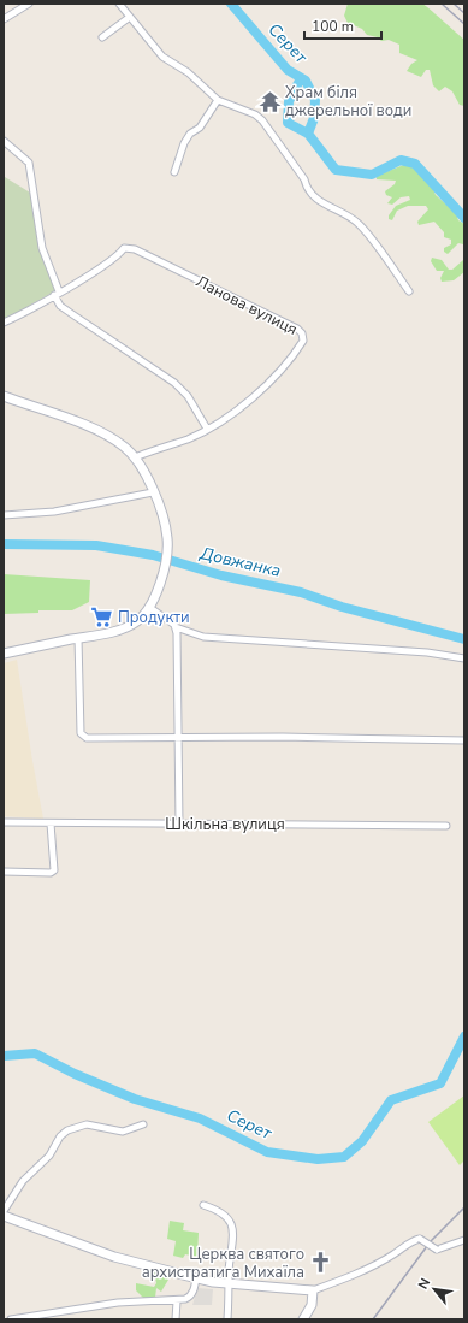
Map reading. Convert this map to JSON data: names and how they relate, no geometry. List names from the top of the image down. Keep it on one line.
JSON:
{"streets":{"street":["Ланова вулиця","Шкільна вулиця"]},"water":["Серет","Довжанка"],"places":{"temple":["Храм біля джерельної води"],"supermarket":["Продукти"],"church":["Церква святого архистратига Михаїла"]},"scale_bar":"100 m","north":"top left"}
